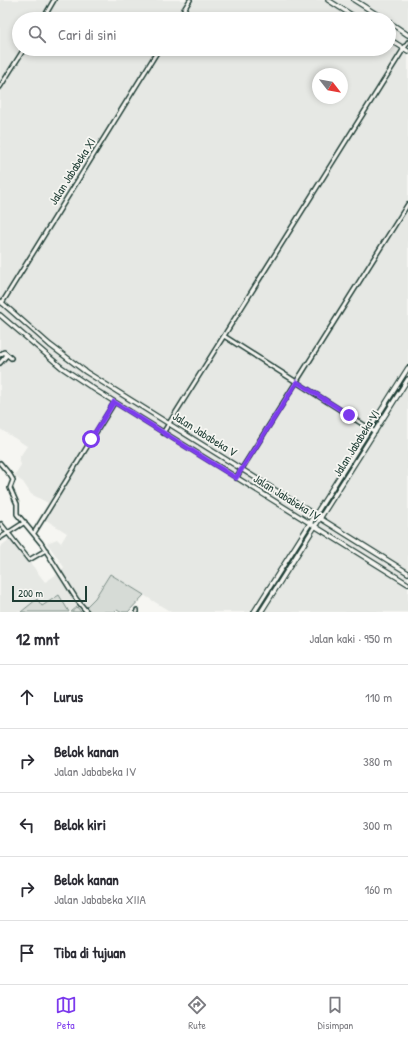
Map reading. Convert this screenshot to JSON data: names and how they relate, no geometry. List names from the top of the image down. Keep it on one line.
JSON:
{"streets":{"street":["Jalan Jababeka XI","Jalan Jababeka V","Jalan Jababeka VI","Jalan Jababeka IV"]},"crossings":[["Jalan Jababeka XI","Jalan Jababeka V"],["Jalan Jababeka V","Jalan Jababeka VI"],["Jalan Jababeka VI","Jalan Jababeka IV"]],"scale_bar":"200 m","north":"bottom right","page":{"search":"Cari di sini","scale":"200 m","heading":["12 mnt","Jalan kaki · 950 m"],"list":[["Lurus","110 m"],["Belok kanan","Jalan Jababeka IV","380 m"],["Belok kiri","300 m"],["Belok kanan","Jalan Jababeka XIIA","160 m"],"Tiba di tujuan"],"nav":["Peta","Rute","Disimpan"]}}
